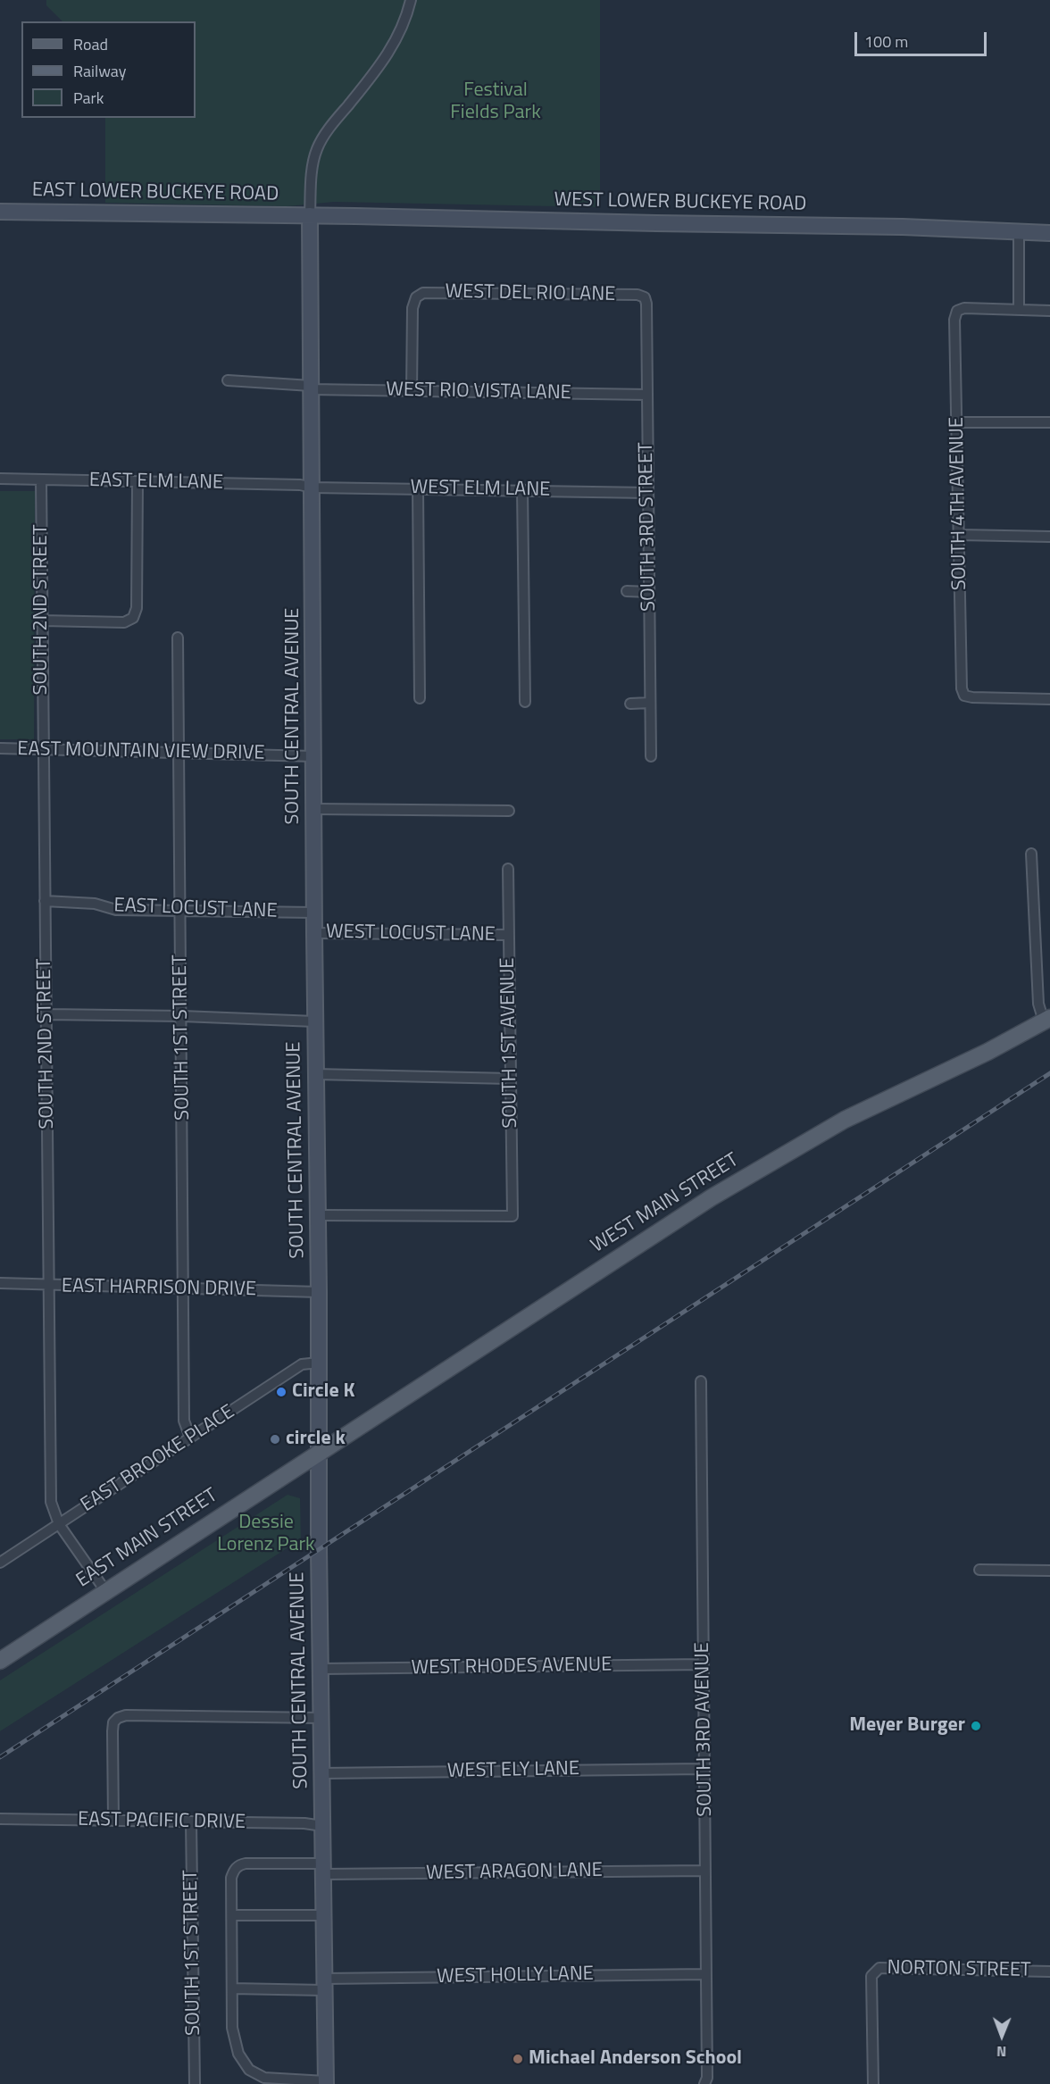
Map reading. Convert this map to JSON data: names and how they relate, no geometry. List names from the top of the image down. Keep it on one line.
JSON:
{"streets":{"main road":["WEST MAIN STREET","EAST MAIN STREET"],"street":["EAST LOWER BUCKEYE ROAD","WEST LOWER BUCKEYE ROAD","WEST DEL RIO LANE","WEST RIO VISTA LANE","EAST ELM LANE","WEST ELM LANE","SOUTH 4TH AVENUE","SOUTH 3RD STREET","SOUTH 2ND STREET","SOUTH CENTRAL AVENUE","EAST MOUNTAIN VIEW DRIVE","EAST LOCUST LANE","WEST LOCUST LANE","SOUTH 1ST STREET","SOUTH 1ST AVENUE","EAST HARRISON DRIVE","EAST BROOKE PLACE","WEST RHODES AVENUE","SOUTH 3RD AVENUE","WEST ELY LANE","EAST PACIFIC DRIVE","WEST ARAGON LANE","NORTON STREET","WEST HOLLY LANE"]},"crossings":[["EAST LOWER BUCKEYE ROAD","WEST LOWER BUCKEYE ROAD"],["EAST LOWER BUCKEYE ROAD","SOUTH CENTRAL AVENUE"],["WEST LOWER BUCKEYE ROAD","SOUTH CENTRAL AVENUE"],["WEST DEL RIO LANE","WEST RIO VISTA LANE"],["WEST DEL RIO LANE","SOUTH 3RD STREET"],["WEST RIO VISTA LANE","SOUTH 3RD STREET"],["WEST RIO VISTA LANE","SOUTH CENTRAL AVENUE"],["EAST ELM LANE","WEST ELM LANE"],["EAST ELM LANE","SOUTH 2ND STREET"],["EAST ELM LANE","SOUTH CENTRAL AVENUE"],["WEST ELM LANE","SOUTH 3RD STREET"],["WEST ELM LANE","SOUTH CENTRAL AVENUE"],["SOUTH 2ND STREET","EAST MOUNTAIN VIEW DRIVE"],["SOUTH 2ND STREET","EAST LOCUST LANE"],["SOUTH 2ND STREET","EAST HARRISON DRIVE"],["SOUTH 2ND STREET","EAST BROOKE PLACE"],["SOUTH 2ND STREET","EAST MAIN STREET"],["SOUTH CENTRAL AVENUE","EAST MOUNTAIN VIEW DRIVE"],["SOUTH CENTRAL AVENUE","EAST LOCUST LANE"],["SOUTH CENTRAL AVENUE","WEST LOCUST LANE"],["SOUTH CENTRAL AVENUE","SOUTH 1ST AVENUE"],["SOUTH CENTRAL AVENUE","WEST MAIN STREET"],["SOUTH CENTRAL AVENUE","EAST HARRISON DRIVE"],["SOUTH CENTRAL AVENUE","EAST BROOKE PLACE"],["SOUTH CENTRAL AVENUE","EAST MAIN STREET"],["SOUTH CENTRAL AVENUE","WEST RHODES AVENUE"],["SOUTH CENTRAL AVENUE","WEST ELY LANE"],["SOUTH CENTRAL AVENUE","EAST PACIFIC DRIVE"],["SOUTH CENTRAL AVENUE","WEST ARAGON LANE"],["SOUTH CENTRAL AVENUE","WEST HOLLY LANE"],["EAST MOUNTAIN VIEW DRIVE","SOUTH 1ST STREET"],["EAST LOCUST LANE","SOUTH 1ST STREET"],["WEST LOCUST LANE","SOUTH 1ST AVENUE"],["SOUTH 1ST STREET","EAST HARRISON DRIVE"],["SOUTH 1ST STREET","EAST BROOKE PLACE"],["SOUTH 1ST STREET","EAST PACIFIC DRIVE"],["WEST MAIN STREET","EAST MAIN STREET"],["WEST RHODES AVENUE","SOUTH 3RD AVENUE"],["SOUTH 3RD AVENUE","WEST ELY LANE"],["SOUTH 3RD AVENUE","WEST ARAGON LANE"],["SOUTH 3RD AVENUE","WEST HOLLY LANE"]],"parks":["Festival Fields Park","Dessie Lorenz Park"],"places":["Circle K","circle k","Meyer Burger","Michael Anderson School"],"legend":["Road","Railway","Park"],"scale_bar":"100 m","north":"bottom"}
